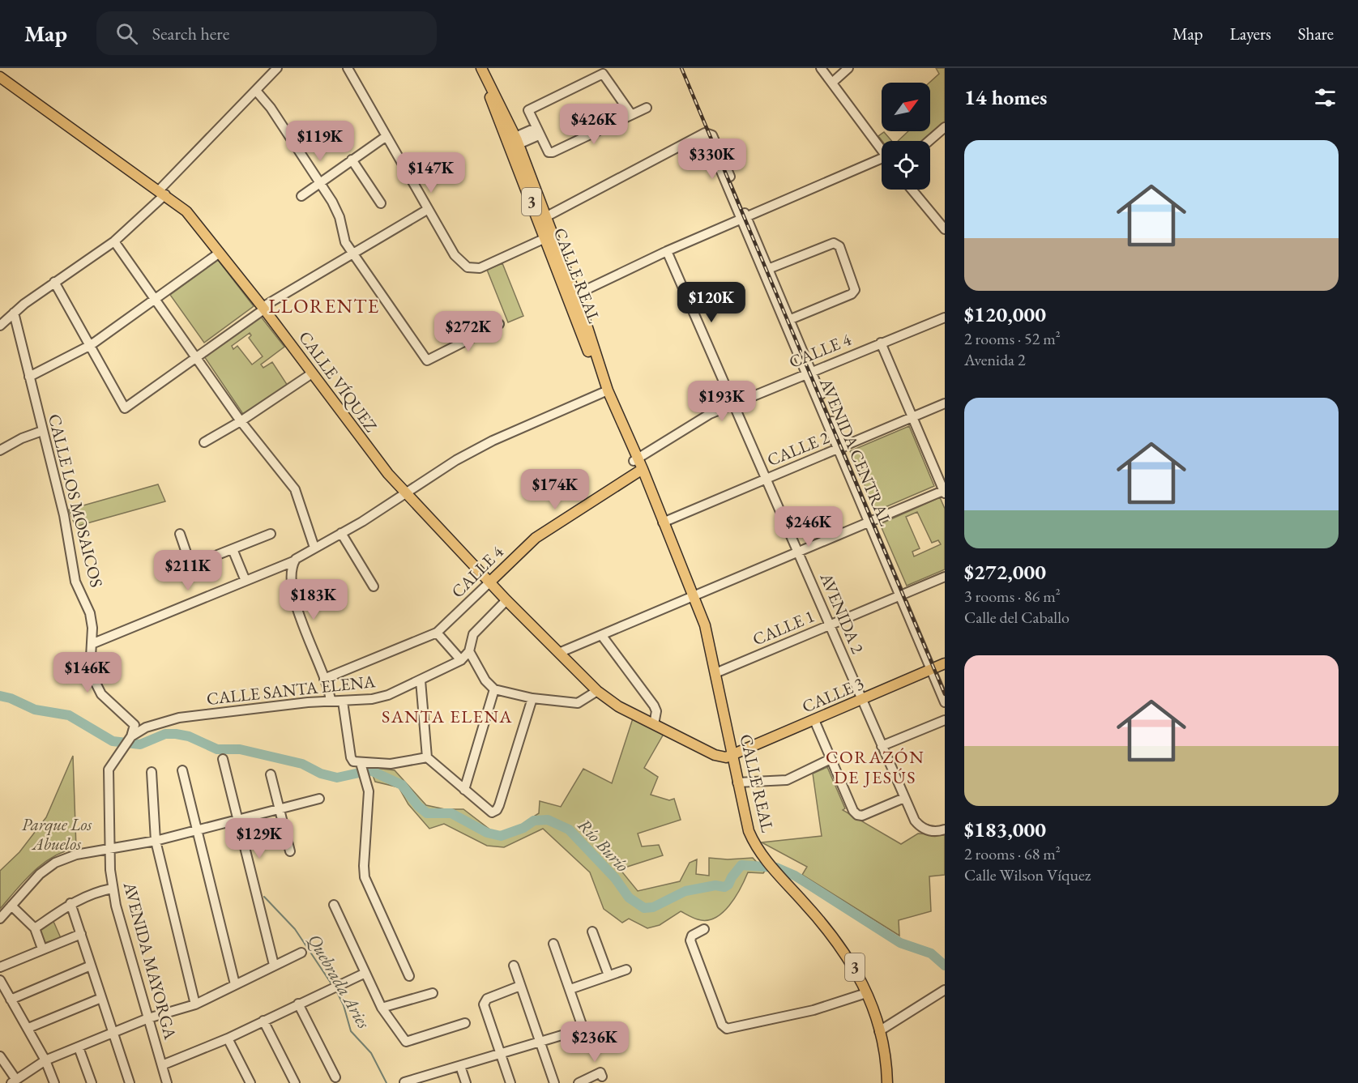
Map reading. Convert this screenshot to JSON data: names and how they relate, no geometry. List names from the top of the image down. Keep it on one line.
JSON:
{"streets":{"main road":["3","CALLE REAL","CALLE 4","CALLE VÍQUEZ","CALLE 3"],"street":["CALLE 2","AVENIDA CENTRAL","CALLE LOS MOSAICOS","AVENIDA 2","CALLE 1","CALLE SANTA ELENA","AVENIDA MAYORGA"]},"crossings":[["CALLE REAL","CALLE 4"],["CALLE REAL","CALLE 2"],["CALLE REAL","AVENIDA CENTRAL"],["CALLE REAL","CALLE 1"],["CALLE REAL","CALLE 3"],["CALLE 4","CALLE VÍQUEZ"],["CALLE 4","AVENIDA CENTRAL"],["CALLE 4","AVENIDA 2"],["CALLE VÍQUEZ","CALLE SANTA ELENA"],["CALLE VÍQUEZ","CALLE 3"],["CALLE 2","AVENIDA CENTRAL"],["CALLE 2","AVENIDA 2"],["AVENIDA CENTRAL","CALLE 1"],["AVENIDA CENTRAL","CALLE 3"],["CALLE LOS MOSAICOS","CALLE SANTA ELENA"],["AVENIDA 2","CALLE 1"],["AVENIDA 2","CALLE 3"],["CALLE SANTA ELENA","AVENIDA MAYORGA"]],"districts":["LLORENTE","SANTA ELENA","CORAZÓN DE JESÚS"],"water":["Río Burío","Quebrada Aries"],"parks":["Parque Los Abuelos"],"north":"top right","page":{"header":"Map","search":"Search here","nav":["Map","Layers","Share"],"heading":"14 homes","price":["$426K","$119K","$330K","$147K","$120K","$272K","$193K","$174K","$246K","$211K","$183K","$146K","$129K","$236K"],"list":[{"name":"$120,000","note":"2 rooms · 52 m² · Avenida 2"},{"name":"$272,000","note":"3 rooms · 86 m² · Calle del Caballo"},{"name":"$183,000","note":"2 rooms · 68 m² · Calle Wilson Víquez"}]}}
